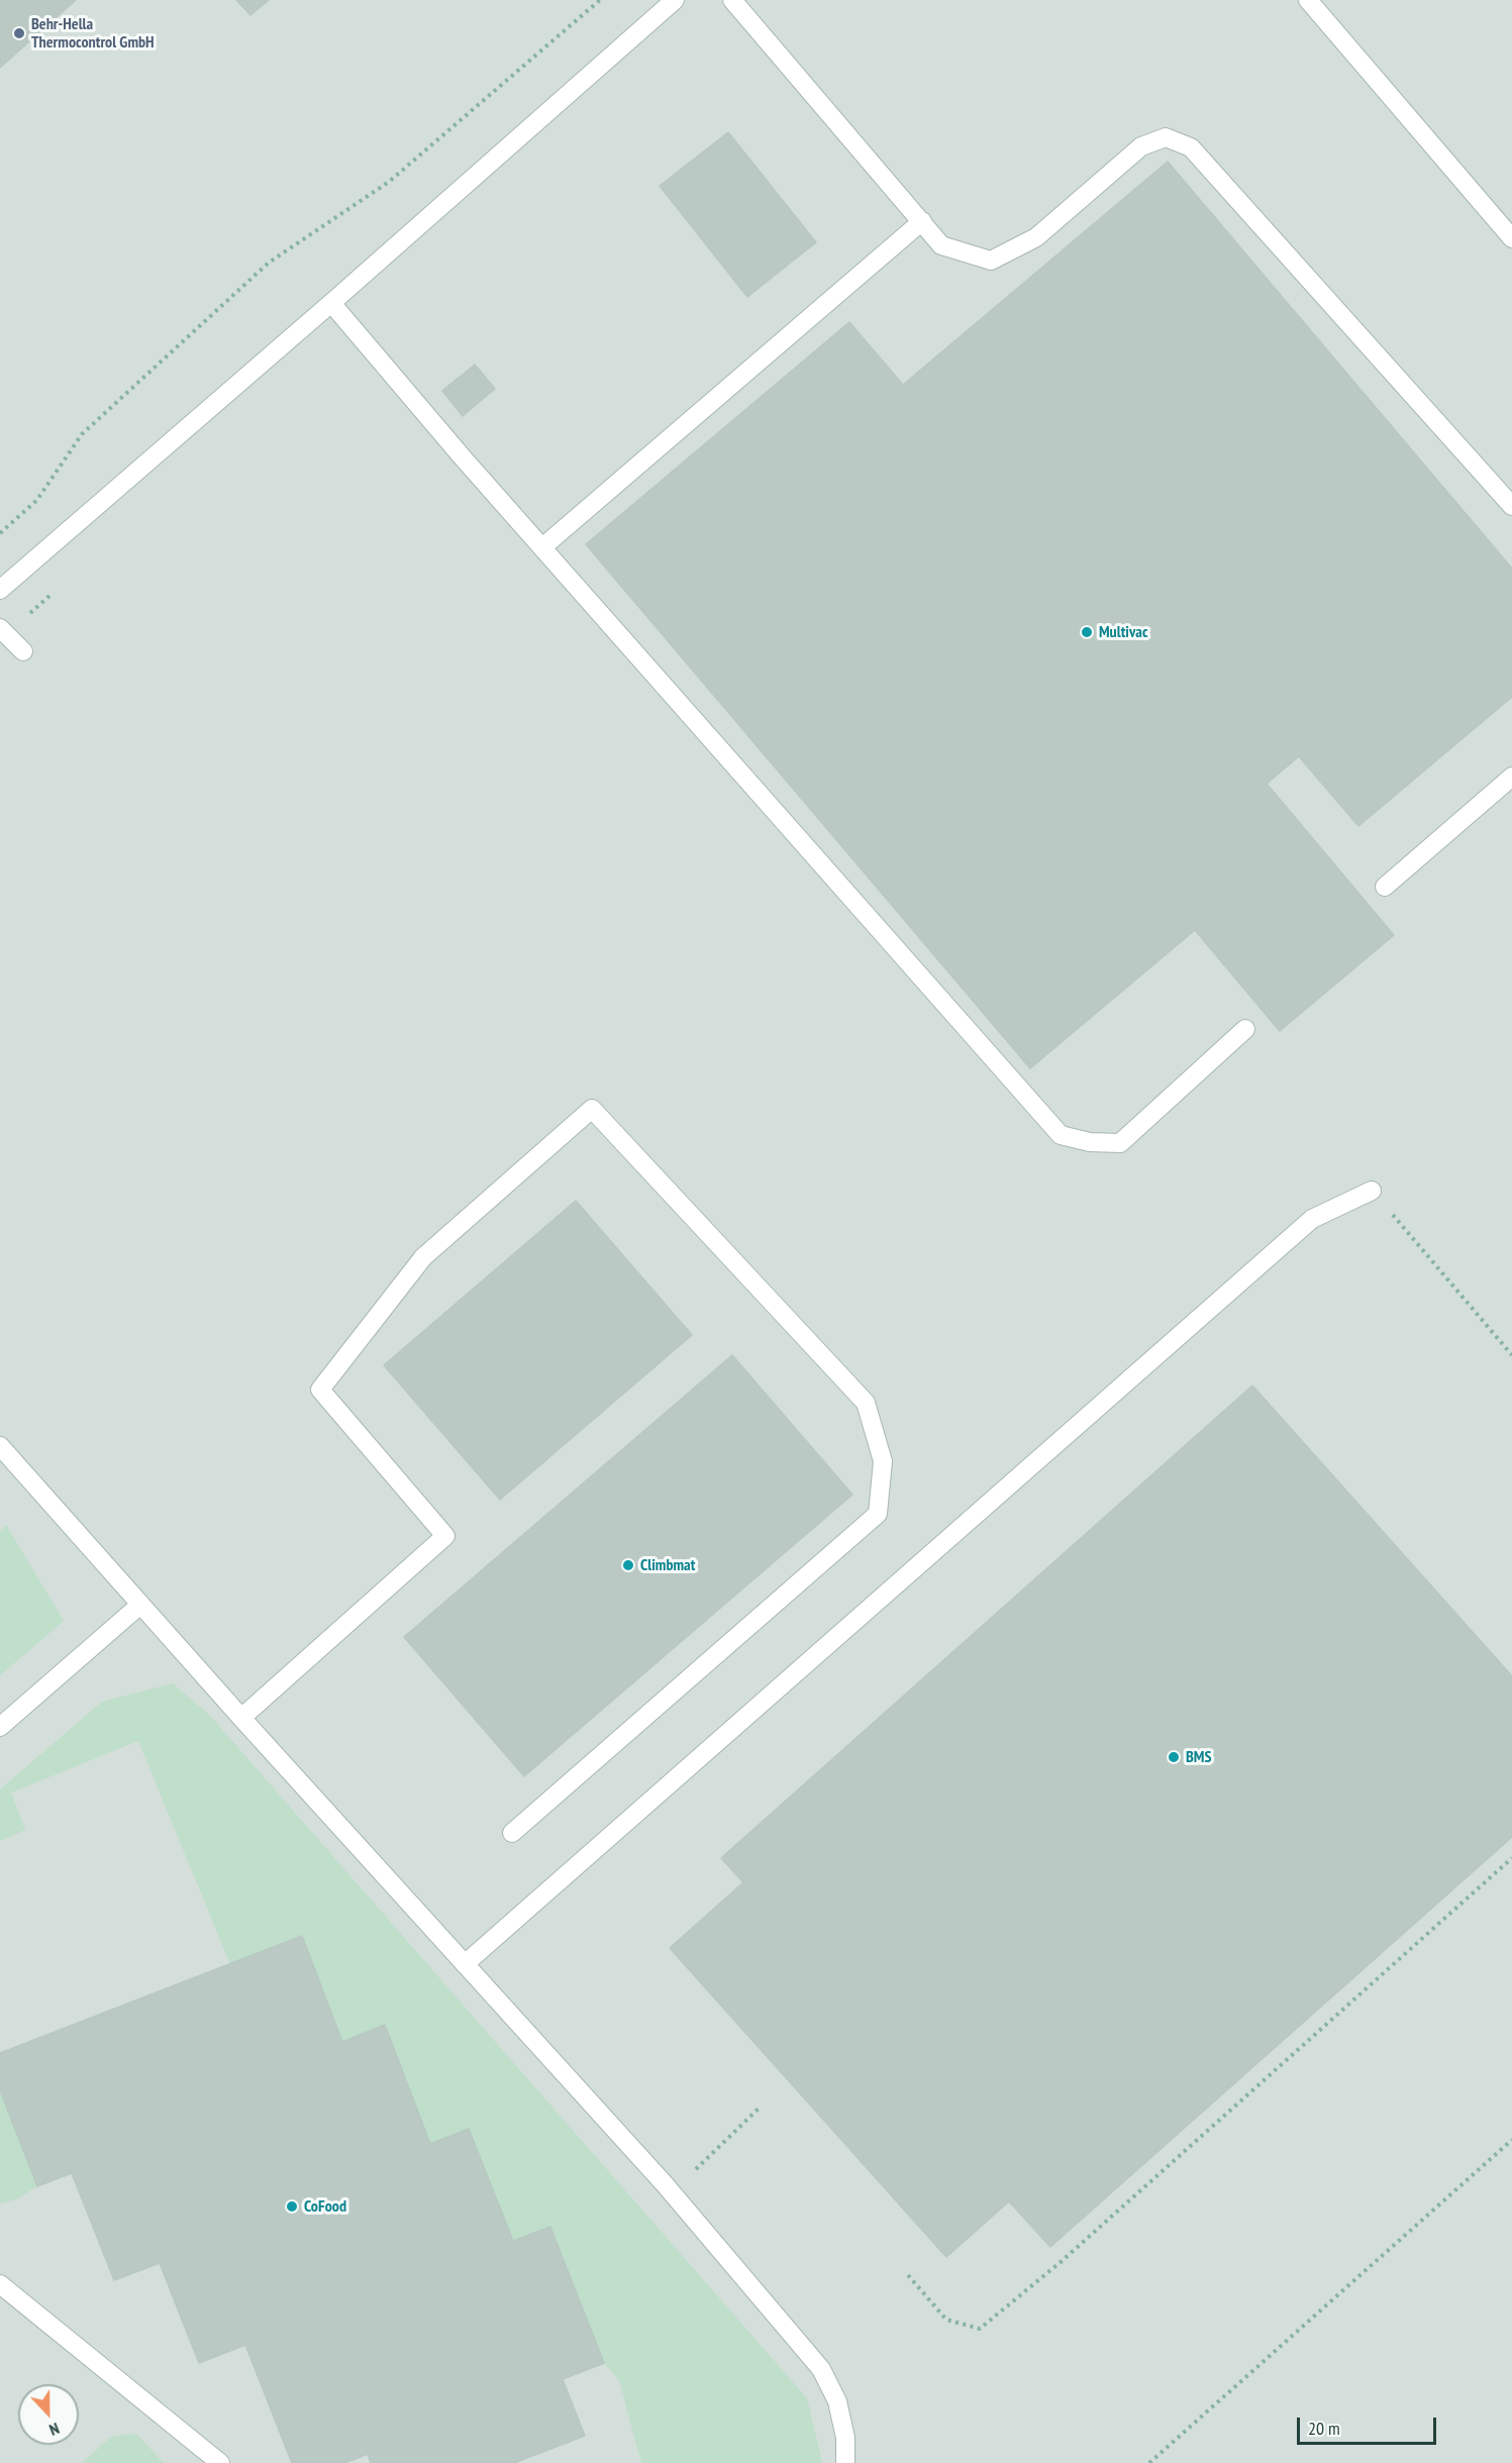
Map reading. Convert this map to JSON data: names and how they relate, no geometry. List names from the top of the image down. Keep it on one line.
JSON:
{"places":["Behr-Hella Thermocontrol GmbH","Multivac","Climbmat","BMS","CoFood"],"scale_bar":"20 m","north":"bottom"}
